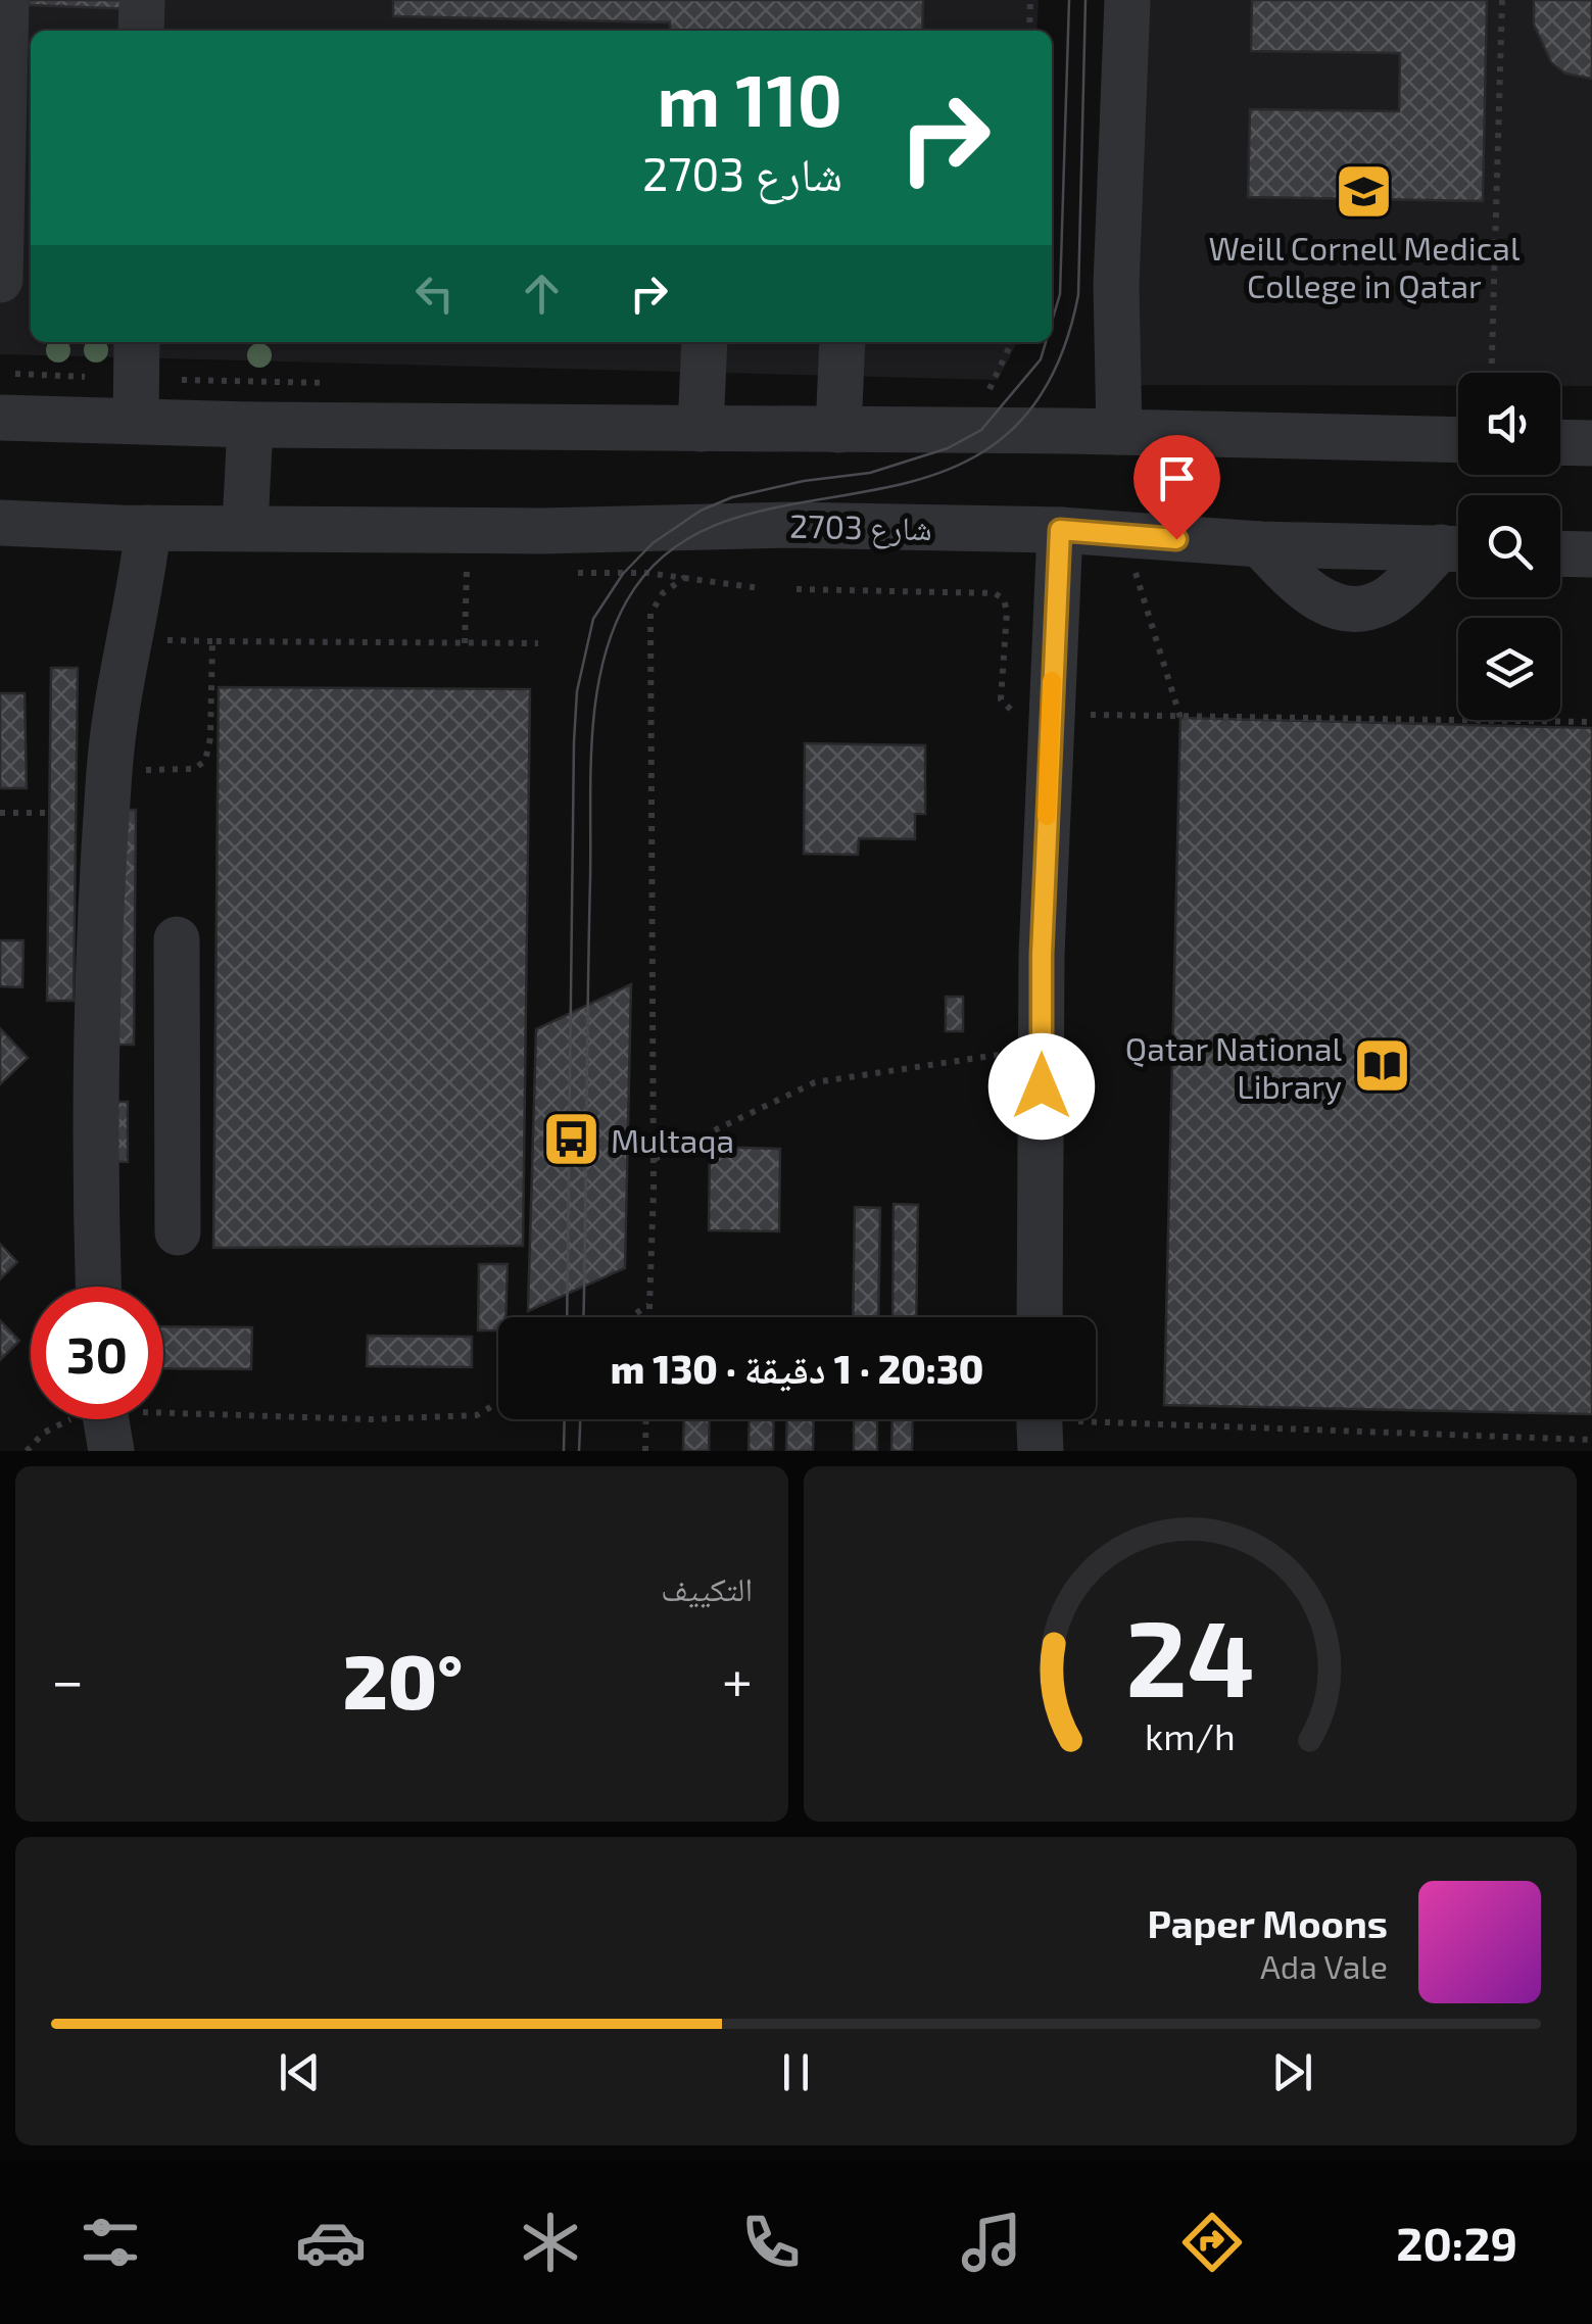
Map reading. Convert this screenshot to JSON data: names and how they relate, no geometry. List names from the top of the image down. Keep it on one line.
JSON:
{"streets":{"street":["شارع 2703"]},"places":{"school or university":["Weill Cornell Medical College in Qatar"],"library":["Qatar National Library"],"bus stop":["Multaqa"]},"page":{"turn":["110 m","شارع 2703"],"limit":"30","trip":"20:30 · 1 دقيقة · 130 m","tile":"التكييف","heat":["−","20°","+"],"song":["Paper Moons","Ada Vale"],"tabs":"20:29","gauge":["24","km/h"]}}
